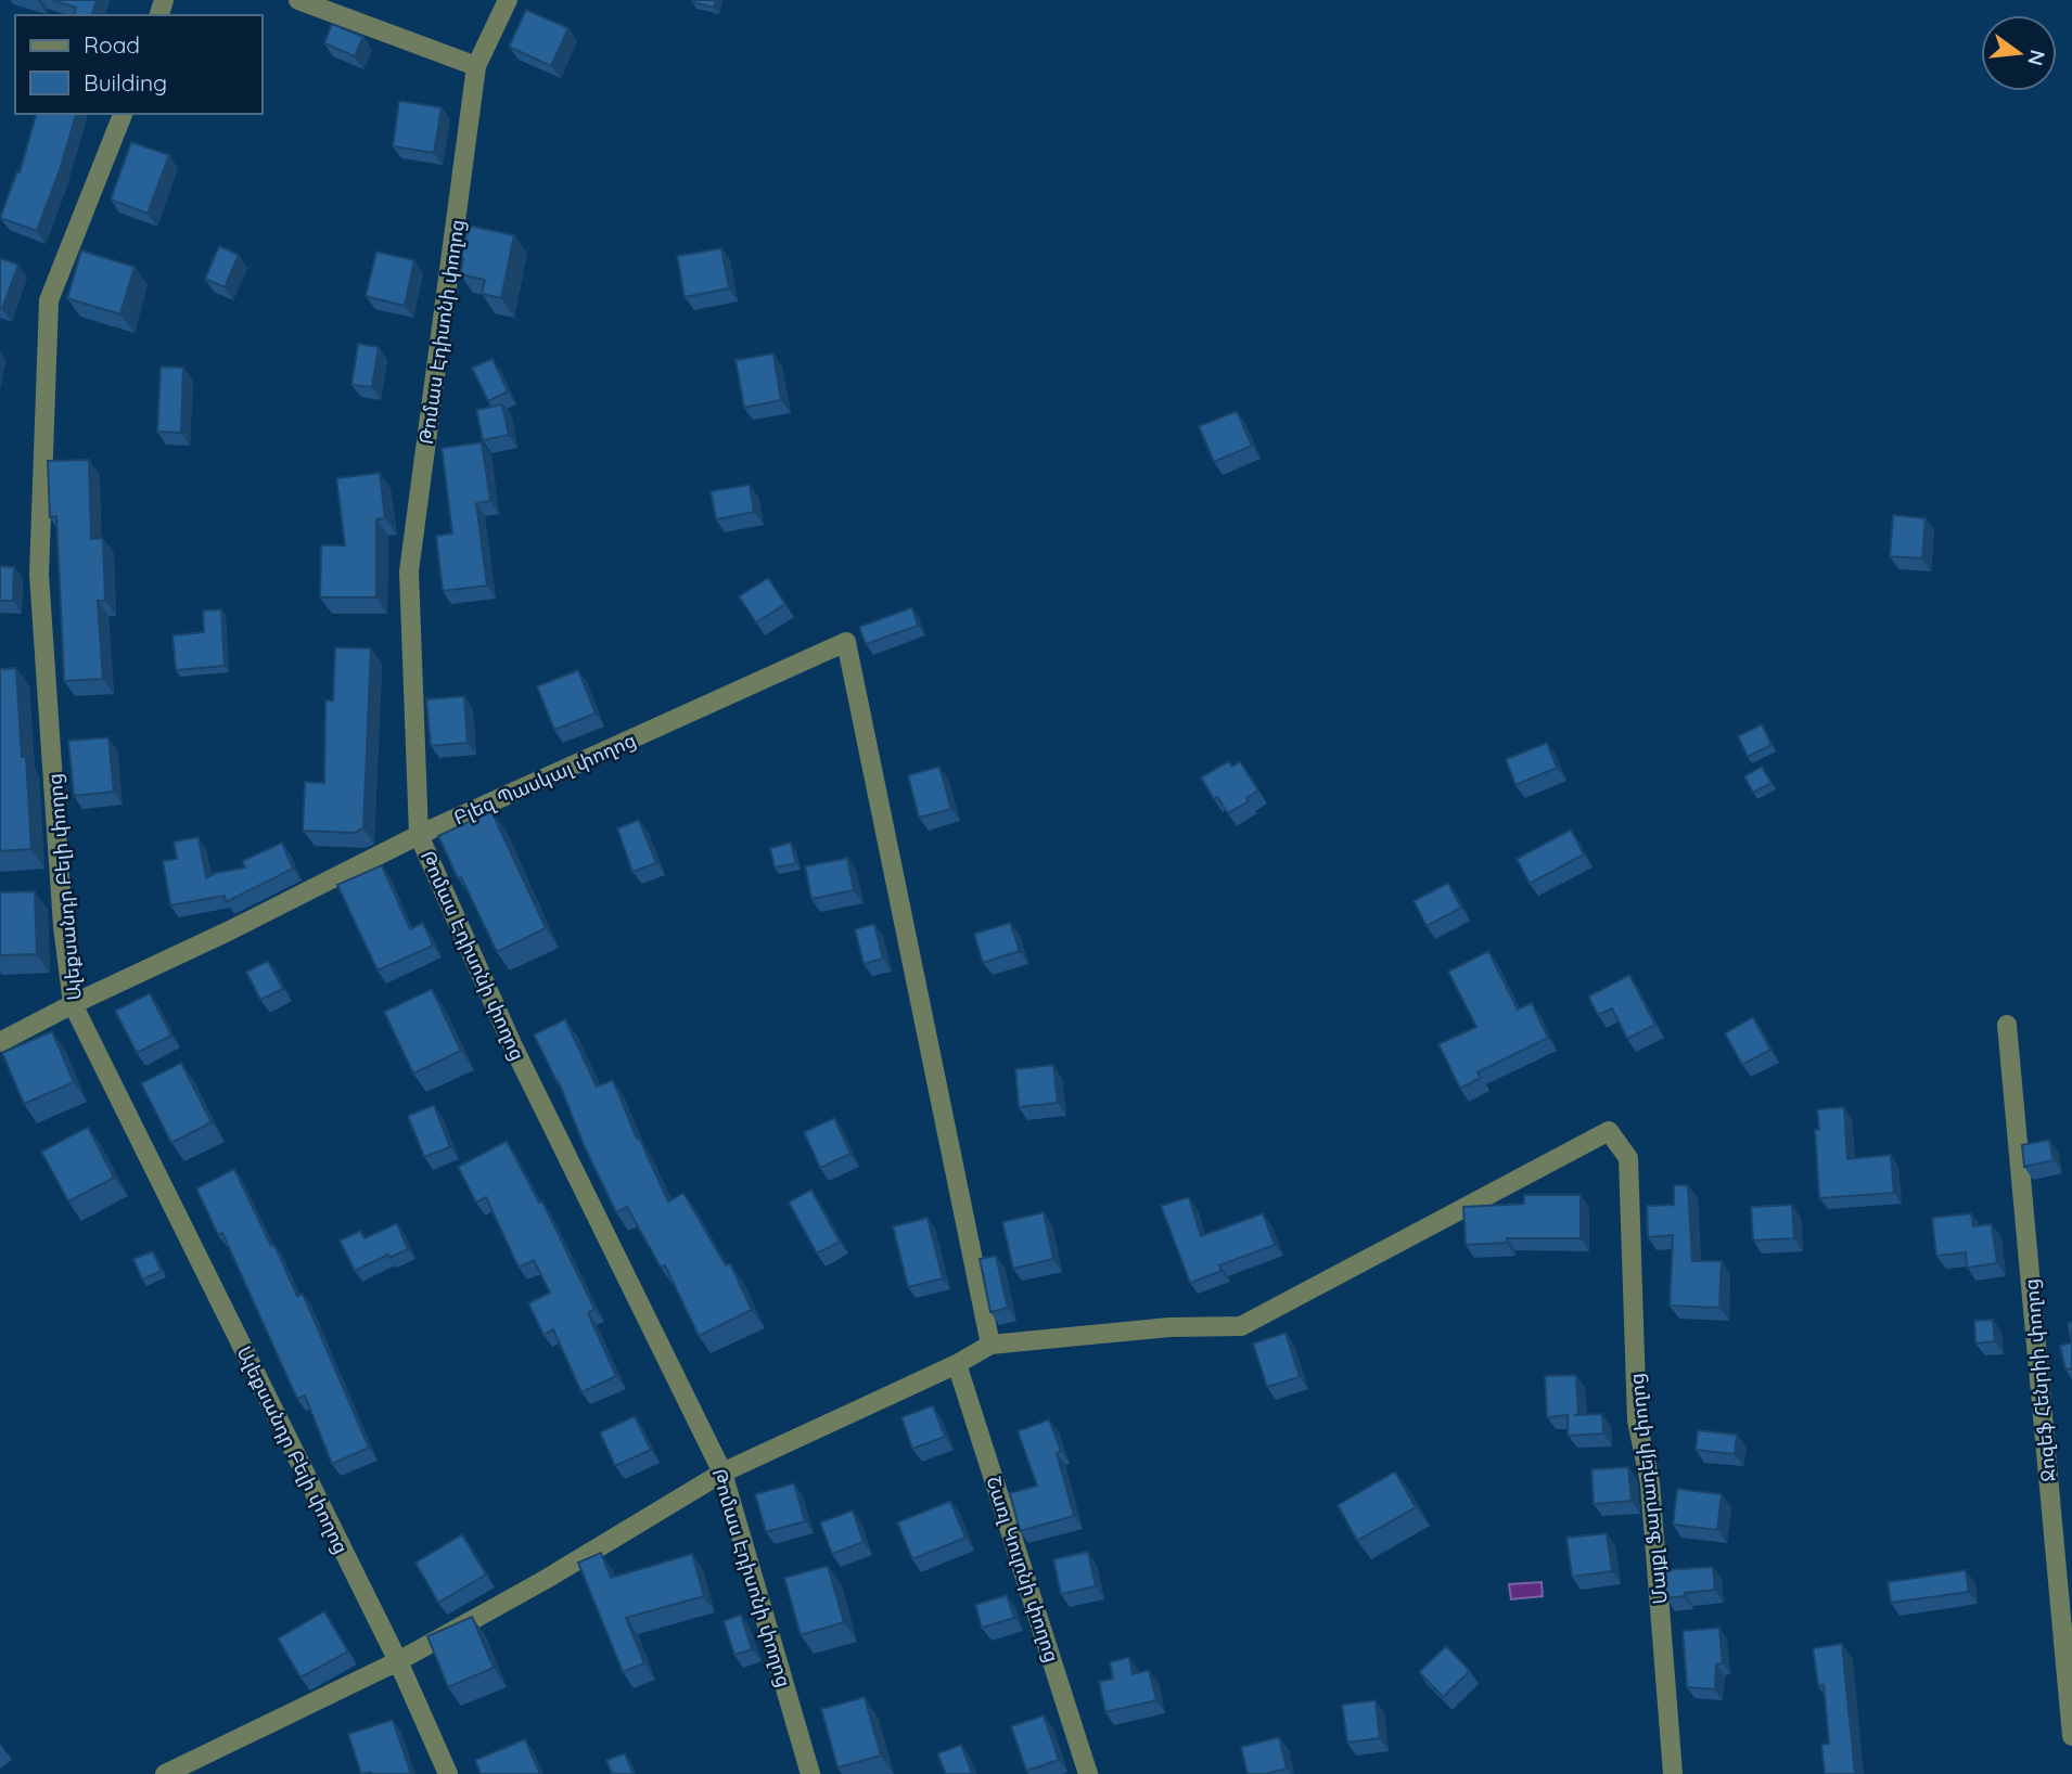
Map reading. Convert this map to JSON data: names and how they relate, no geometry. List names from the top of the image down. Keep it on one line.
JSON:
{"streets":{"street":["Թոմաս Էդիսոնի փողոց","Բլեզ Պասկալ փողոց","Ալեքսանդր Բելի փողոց","Ջոզեֆ Հենրիի փողոց","Մայքլ Ֆարադեյի փողոց","Շառլ Կուլոնի փողոց"]},"crossings":[["Թոմաս Էդիսոնի փողոց","Բլեզ Պասկալ փողոց"],["Բլեզ Պասկալ փողոց","Ալեքսանդր Բելի փողոց"],["Բլեզ Պասկալ փողոց","Մայքլ Ֆարադեյի փողոց"]],"legend":["Road","Building"],"north":"right"}
